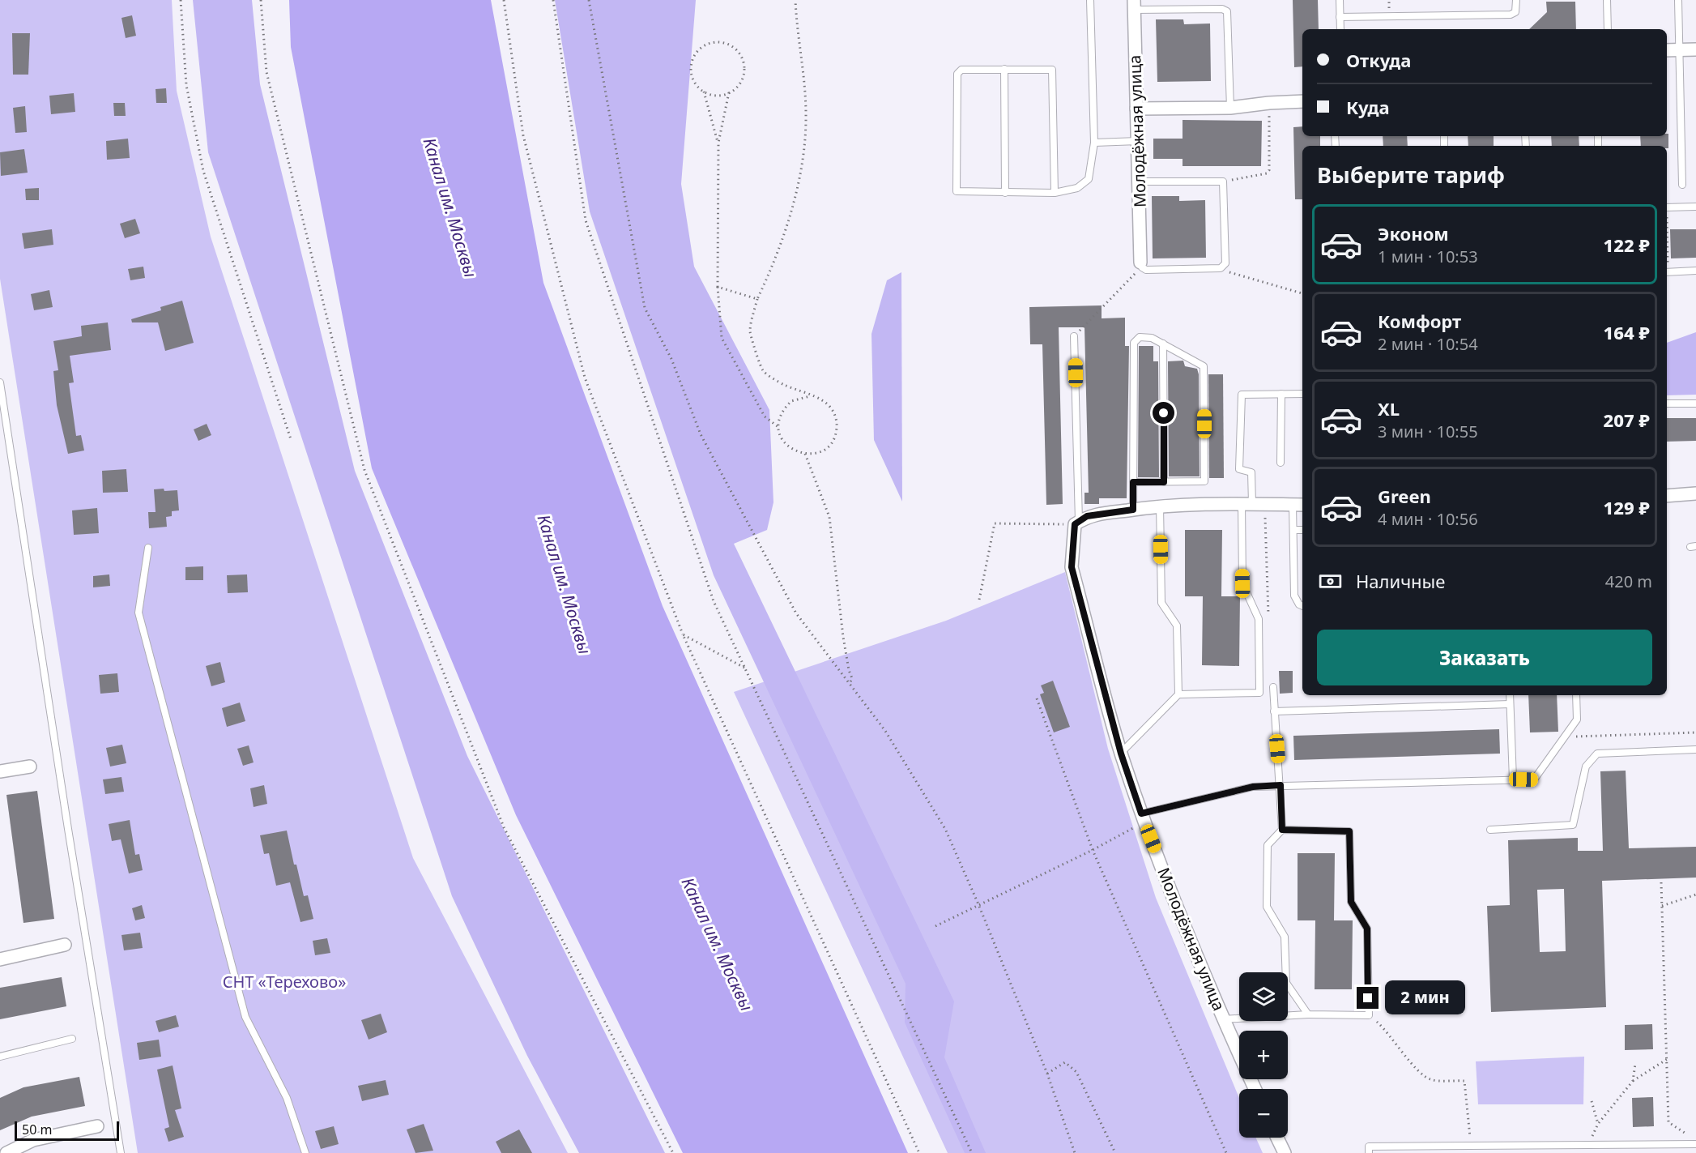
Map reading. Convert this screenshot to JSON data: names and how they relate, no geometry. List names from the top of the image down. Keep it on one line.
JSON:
{"streets":{"street":["Молодёжная улица"]},"water":["Канал им. Москвы"],"parks":["СНТ «Терехово»"],"scale_bar":"50 m","page":{"banner":["Откуда","Куда"],"heading":"Выберите тариф","list":[{"name":"Эконом","note":"1 мин · 10:53","value":"122 ₽"},{"name":"Комфорт","note":"2 мин · 10:54","value":"164 ₽"},{"name":"XL","note":"3 мин · 10:55","value":"207 ₽"},{"name":"Green","note":"4 мин · 10:56","value":"129 ₽"}],"pay":["Наличные","420 m"],"buttons":"Заказать","map_buttons":["+","−"],"bubble":"2 мин","scale":"50 m"}}
